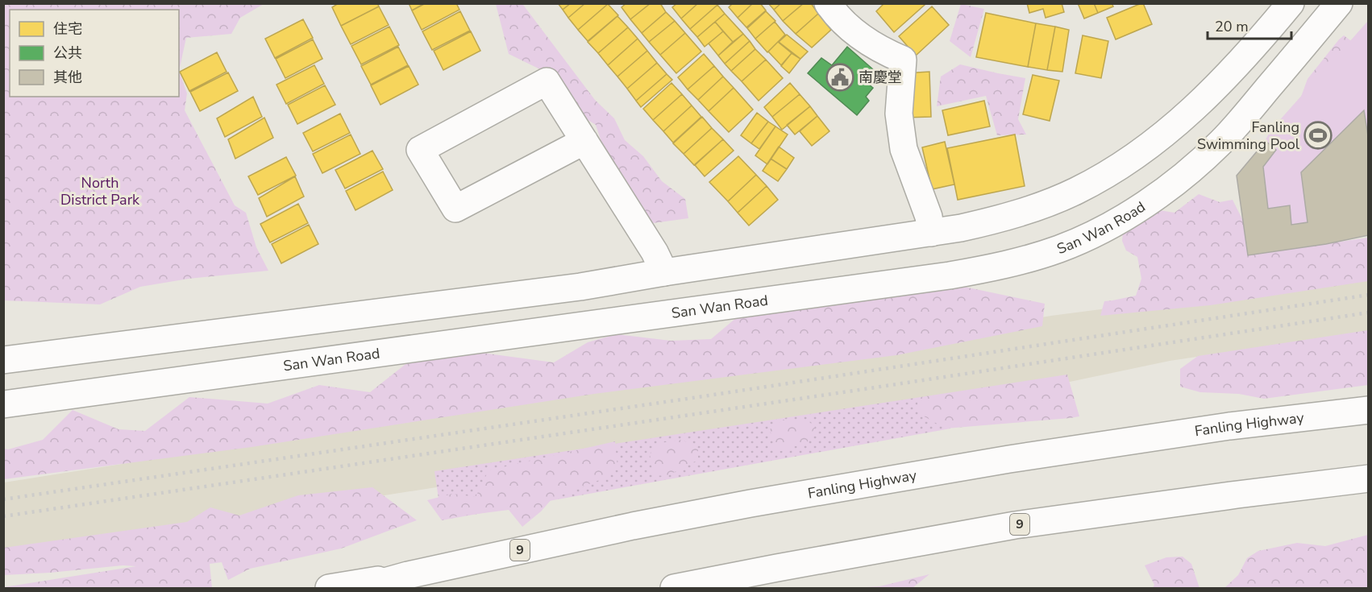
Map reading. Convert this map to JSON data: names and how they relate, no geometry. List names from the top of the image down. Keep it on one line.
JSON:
{"streets":{"main road":["San Wan Road","Fanling Highway","9"]},"parks":["North District Park"],"places":{"public building":["南慶堂"],"sports":["Fanling Swimming Pool"]},"legend":["住宅","公共","其他"],"scale_bar":"20 m"}
